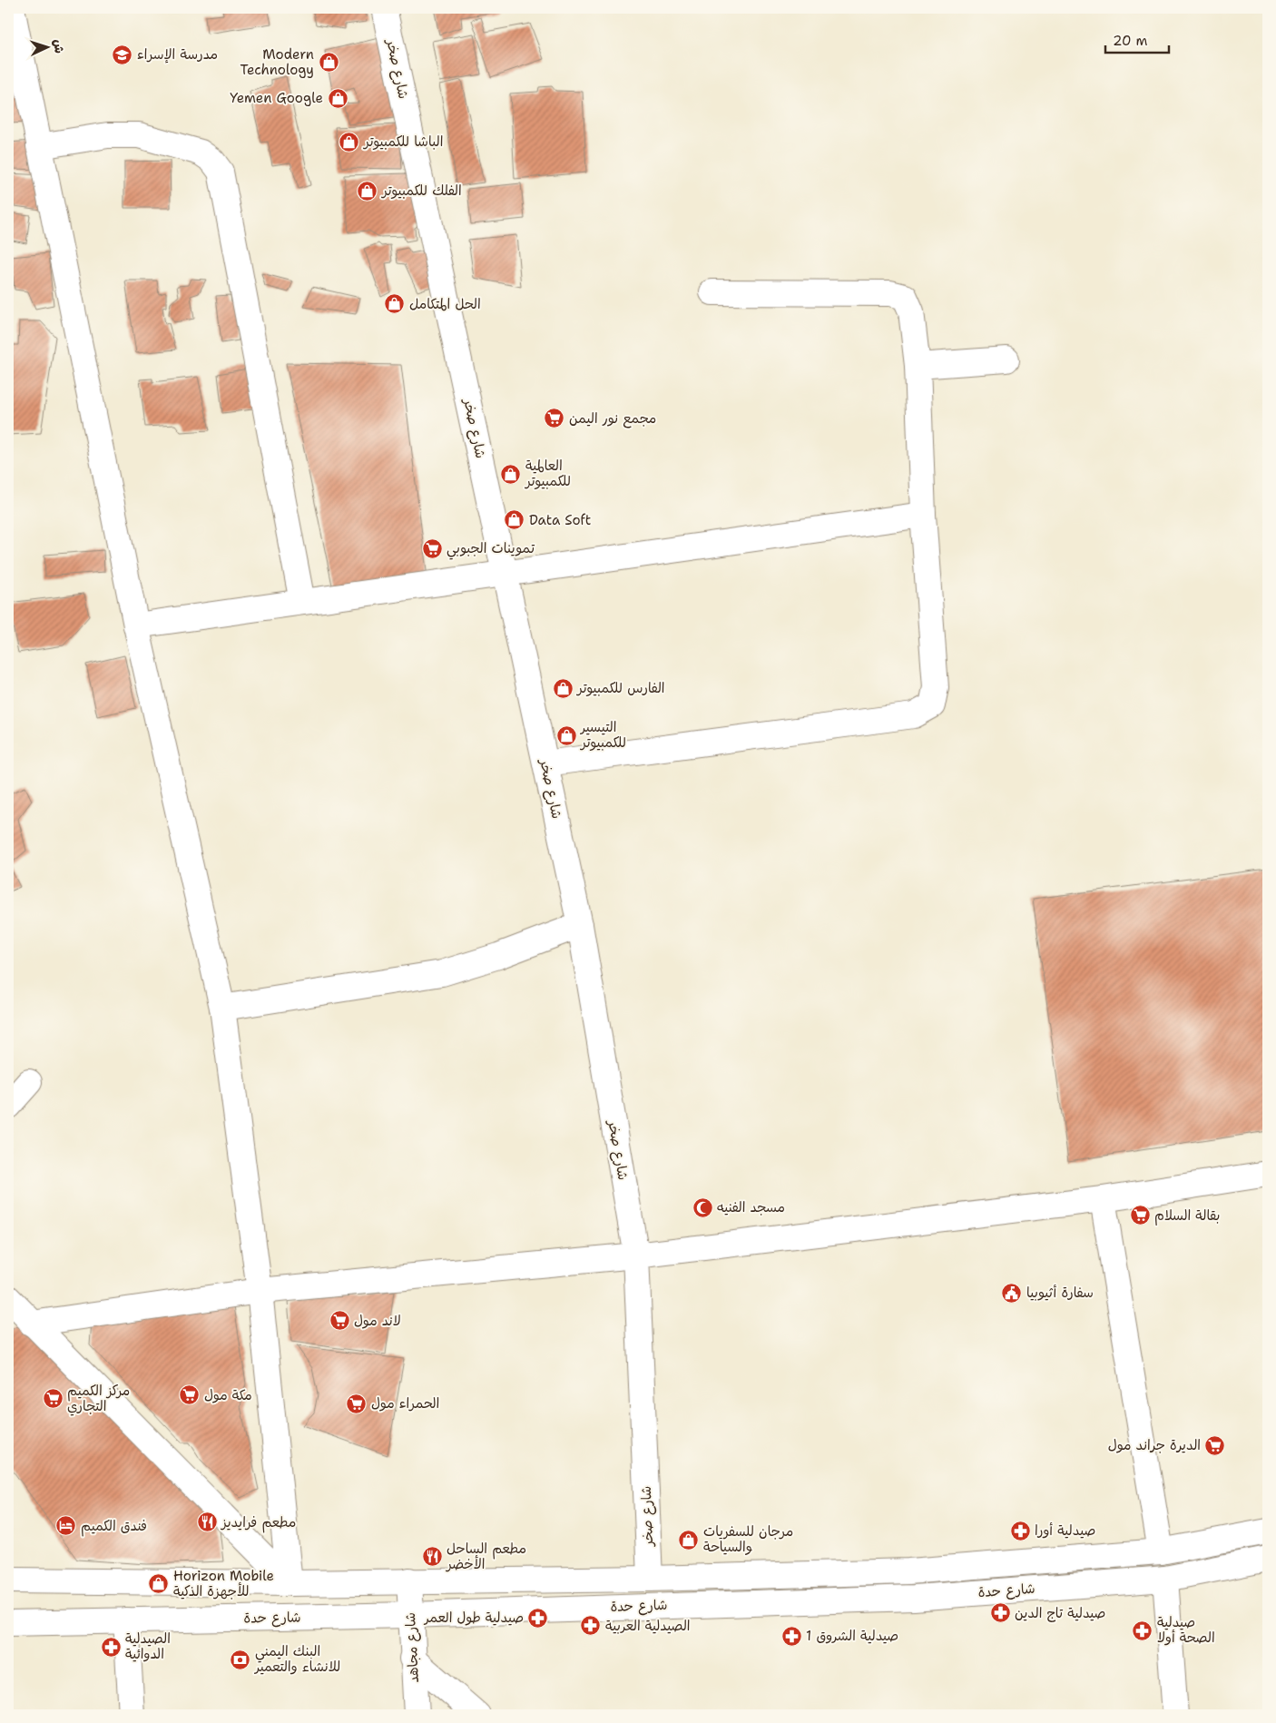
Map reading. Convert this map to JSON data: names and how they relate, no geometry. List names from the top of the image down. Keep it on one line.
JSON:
{"streets":{"street":["شارع صخر","شارع حدة","شارع مجاهد"]},"crossings":[["شارع صخر","شارع حدة"],["شارع حدة","شارع مجاهد"]],"places":{"school or university":["مدرسة الإسراء"],"shop":["Modern Technology","Yemen Google","الباشا للكمبيوتر","الفلك للكمبيوتر","الحل المتكامل","العالمية للكمبيوتر","Data Soft","الفارس للكمبيوتر","التيسير للكمبيوتر","مرجان للسفريات والسياحة","Horizon Mobile للأجهزة الذكية"],"supermarket":["مجمع نور اليمن","تموينات الجبوبي","بقالة السلام","لاند مول","مكة مول","مركز الكميم التجاري","الحمراء مول","الديرة جراند مول"],"mosque":["مسجد الفنيه"],"public building":["سفارة أثيوبيا"],"restaurant":["مطعم فرايديز","مطعم الساحل الأخضر"],"hotel":["فندق الكميم"],"pharmacy":["صيدلية أورا","صيدلية تاج الدين","صيدلية طول العمر","الصيدلية العربية","صيدلية الصحة أولا","صيدلية الشروق 1","الصيدلية الدوائية"],"bank":["البنك اليمني للانشاء والتعمير"]},"scale_bar":"20 m","north":"right"}
